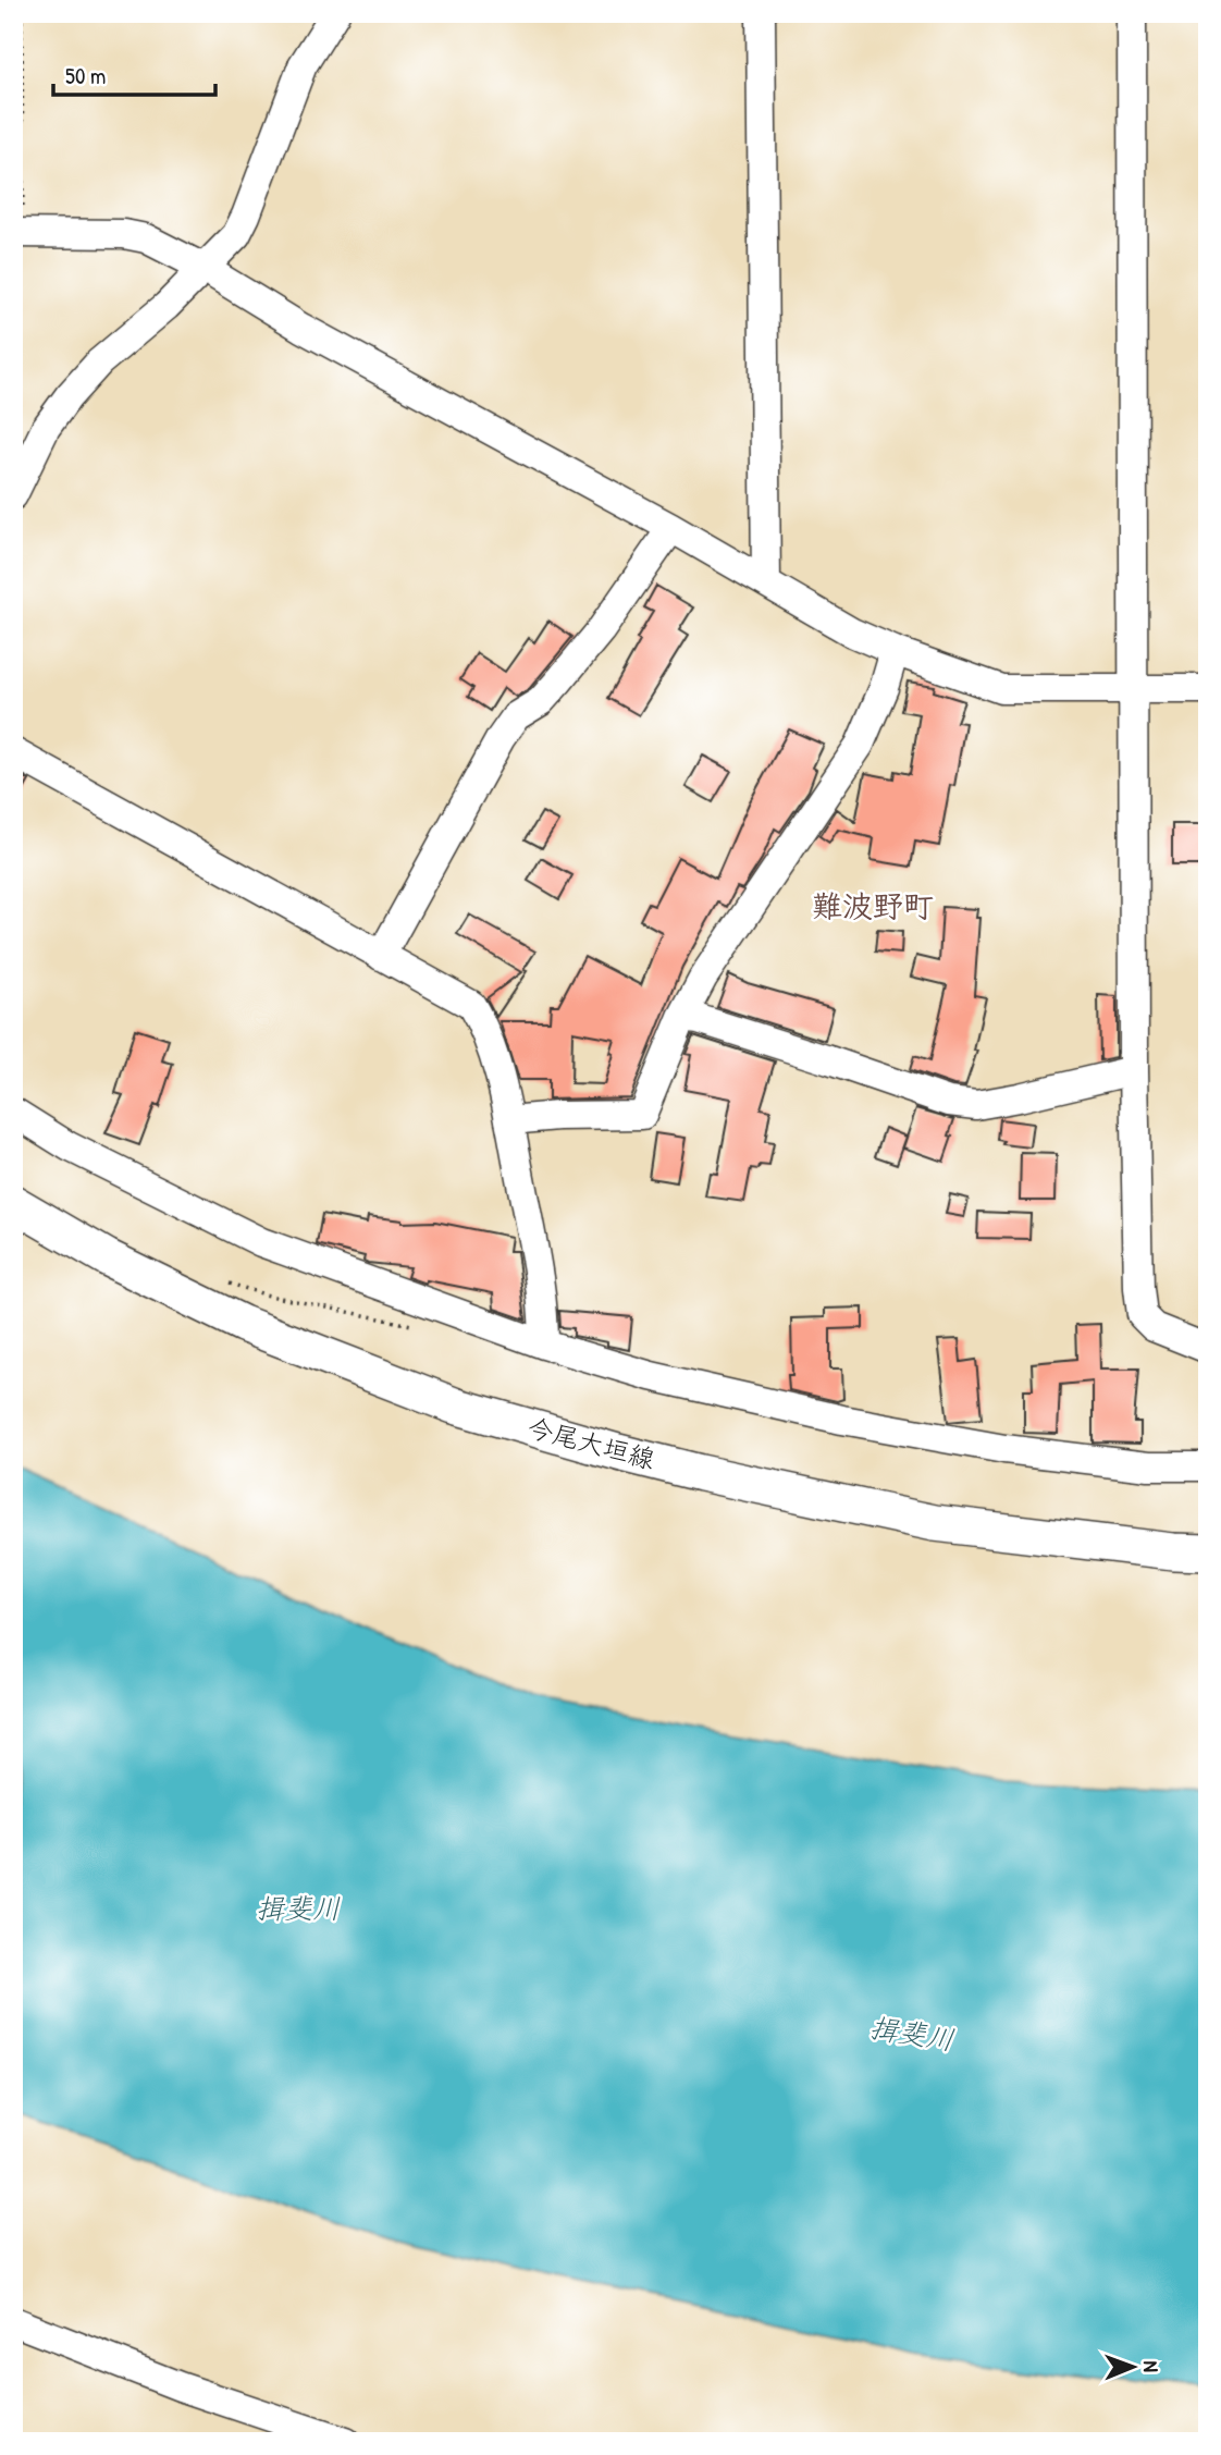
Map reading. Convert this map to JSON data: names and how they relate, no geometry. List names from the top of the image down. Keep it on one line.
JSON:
{"streets":{"main road":["今尾大垣線"]},"districts":["難波野町"],"water":["揖斐川"],"scale_bar":"50 m","north":"right"}
